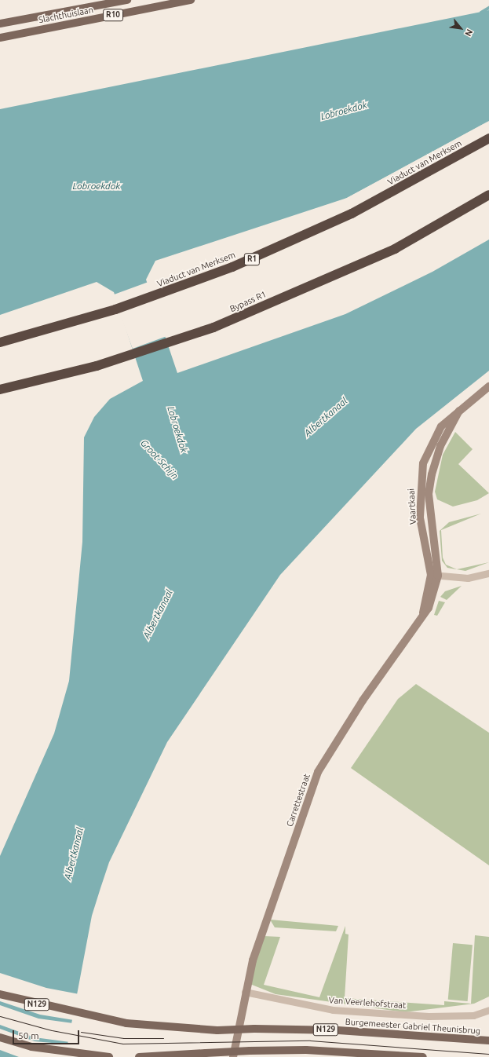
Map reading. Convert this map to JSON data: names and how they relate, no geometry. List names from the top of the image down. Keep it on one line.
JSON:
{"streets":{"highway":["Viaduct van Merksem","R1","Bypass R1"],"main road":["Slachthuislaan","R10","N129","Burgemeester Gabriel Theunisbrug"],"street":["Vaartkaai","Carrettestraat","Van Veerlehofstraat"]},"crossings":[["Vaartkaai","Carrettestraat"],["Carrettestraat","Van Veerlehofstraat"]],"water":["Lobroekdok","Albertkanaal","Groot Schijn"],"scale_bar":"50 m","north":"bottom right"}
